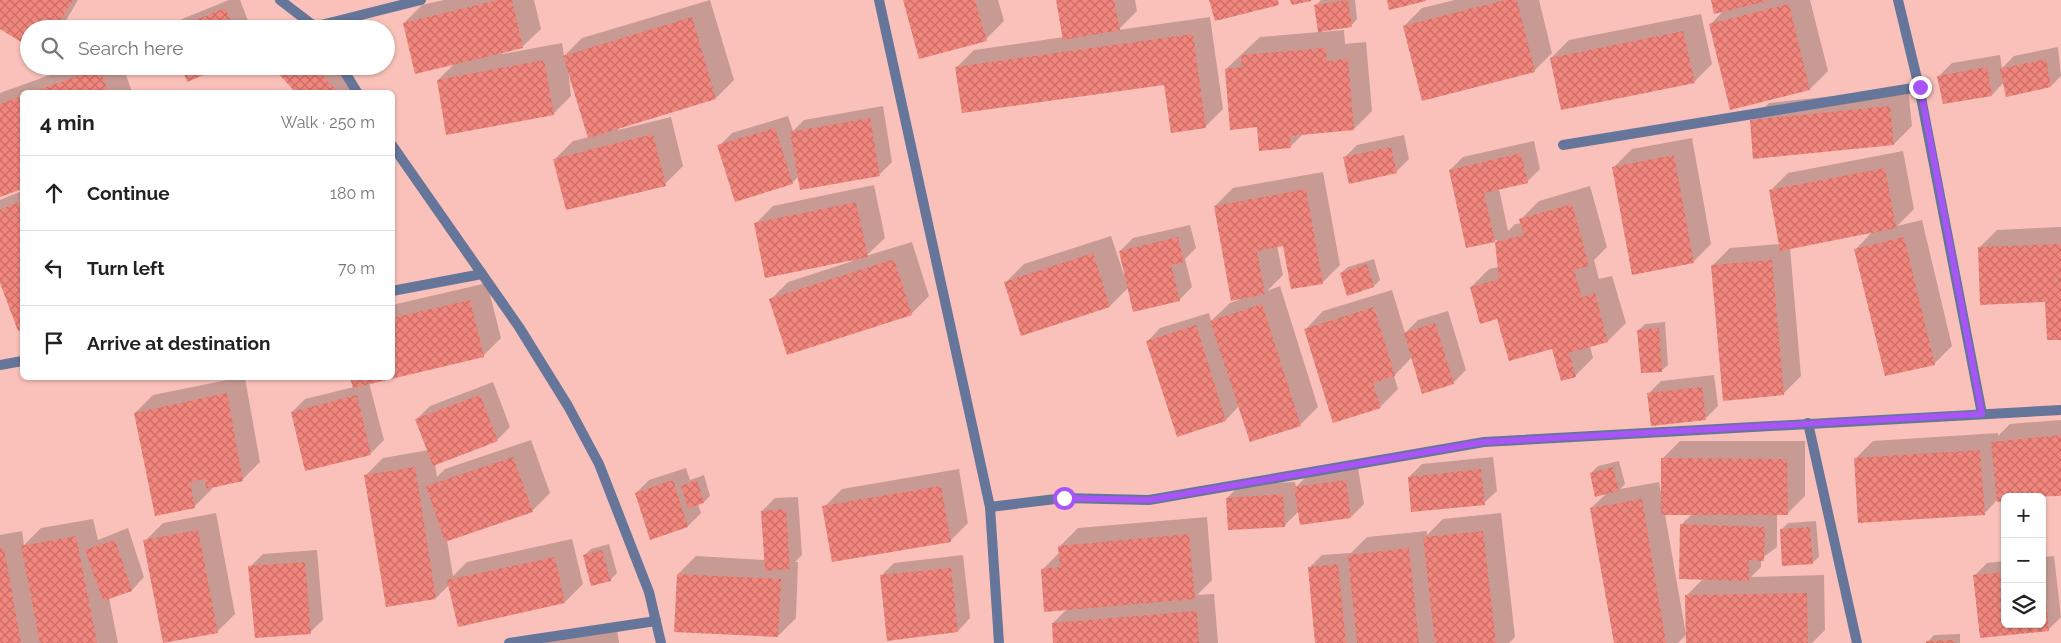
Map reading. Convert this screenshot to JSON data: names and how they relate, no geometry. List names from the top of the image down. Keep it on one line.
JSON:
{"page":{"search":"Search here","heading":["4 min","Walk · 250 m"],"list":[["Continue","180 m"],["Turn left","70 m"],"Arrive at destination"],"map_buttons":["+","−"]}}
